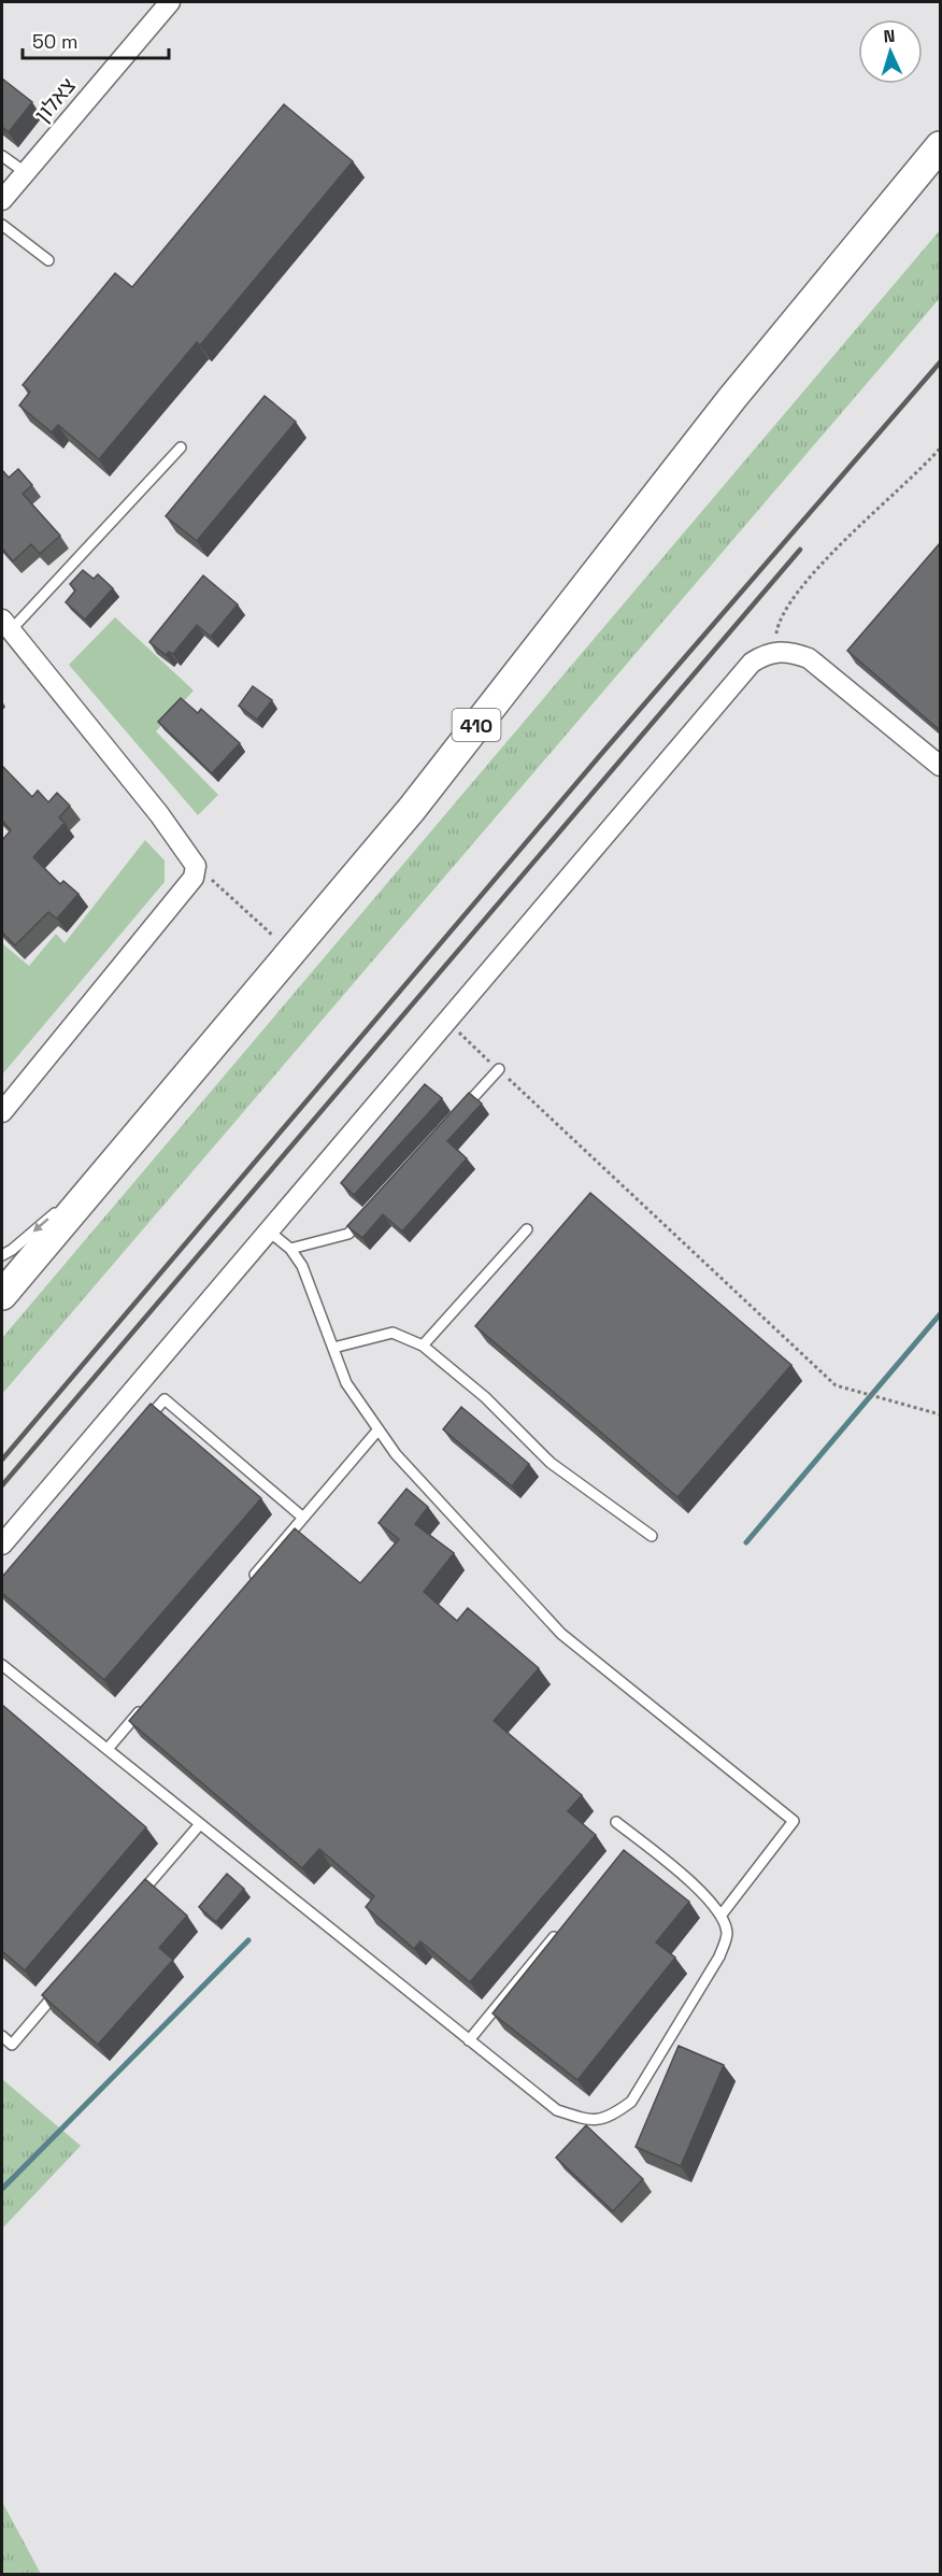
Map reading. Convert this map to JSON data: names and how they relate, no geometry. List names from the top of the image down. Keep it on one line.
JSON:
{"streets":{"main road":["410"],"street":["צאלון"]},"scale_bar":"50 m","north":"top"}
